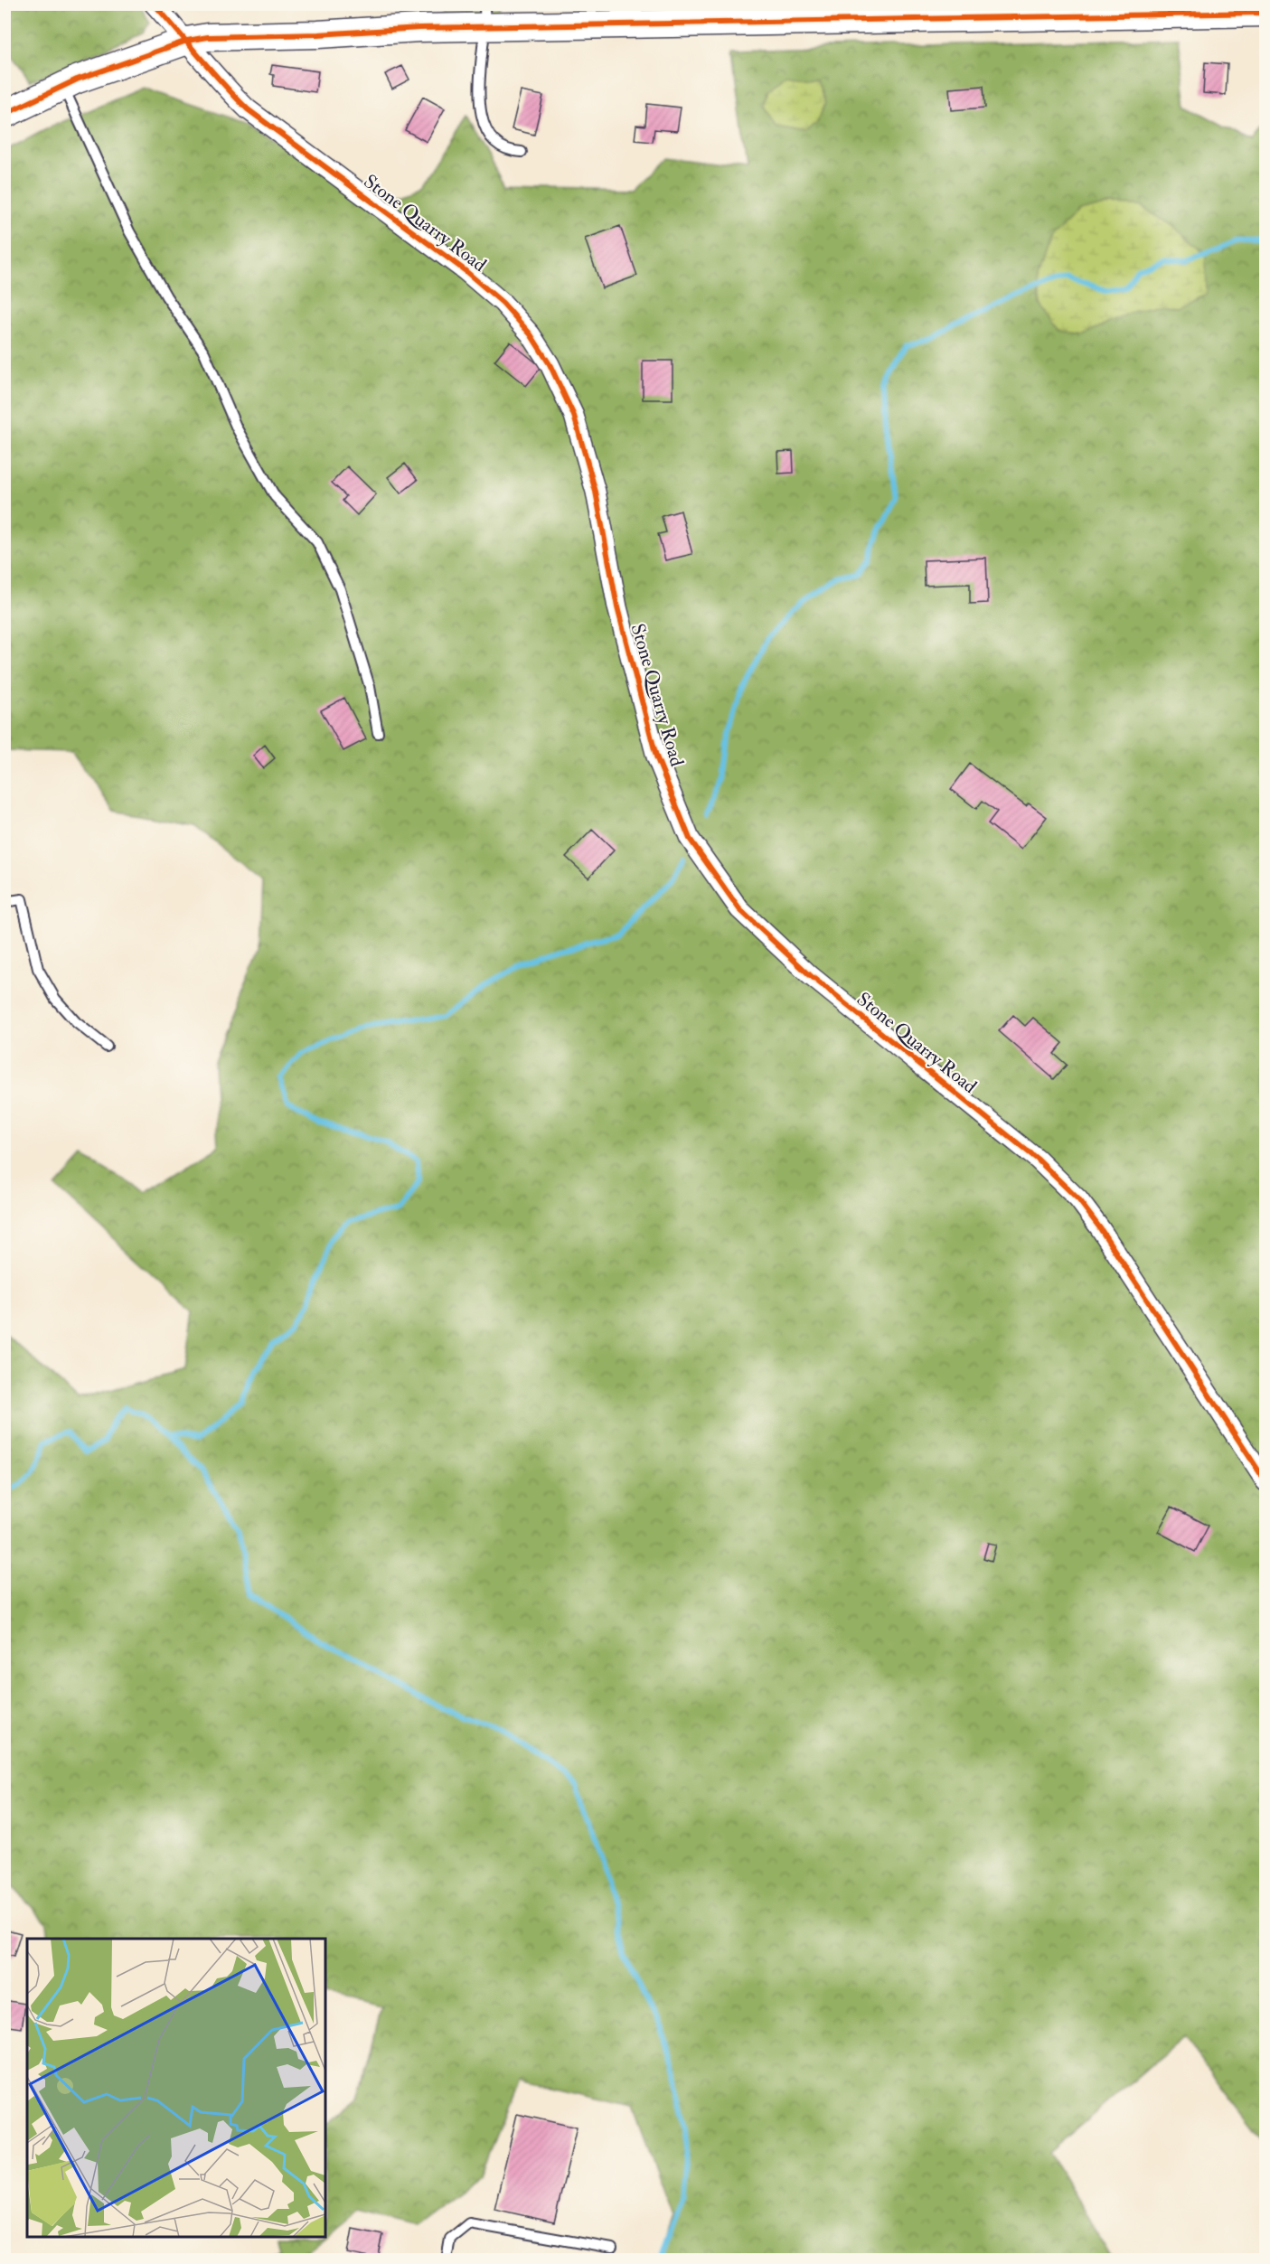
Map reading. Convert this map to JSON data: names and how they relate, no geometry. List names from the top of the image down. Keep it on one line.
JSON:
{"streets":{"street":["Stone Quarry Road"]}}
